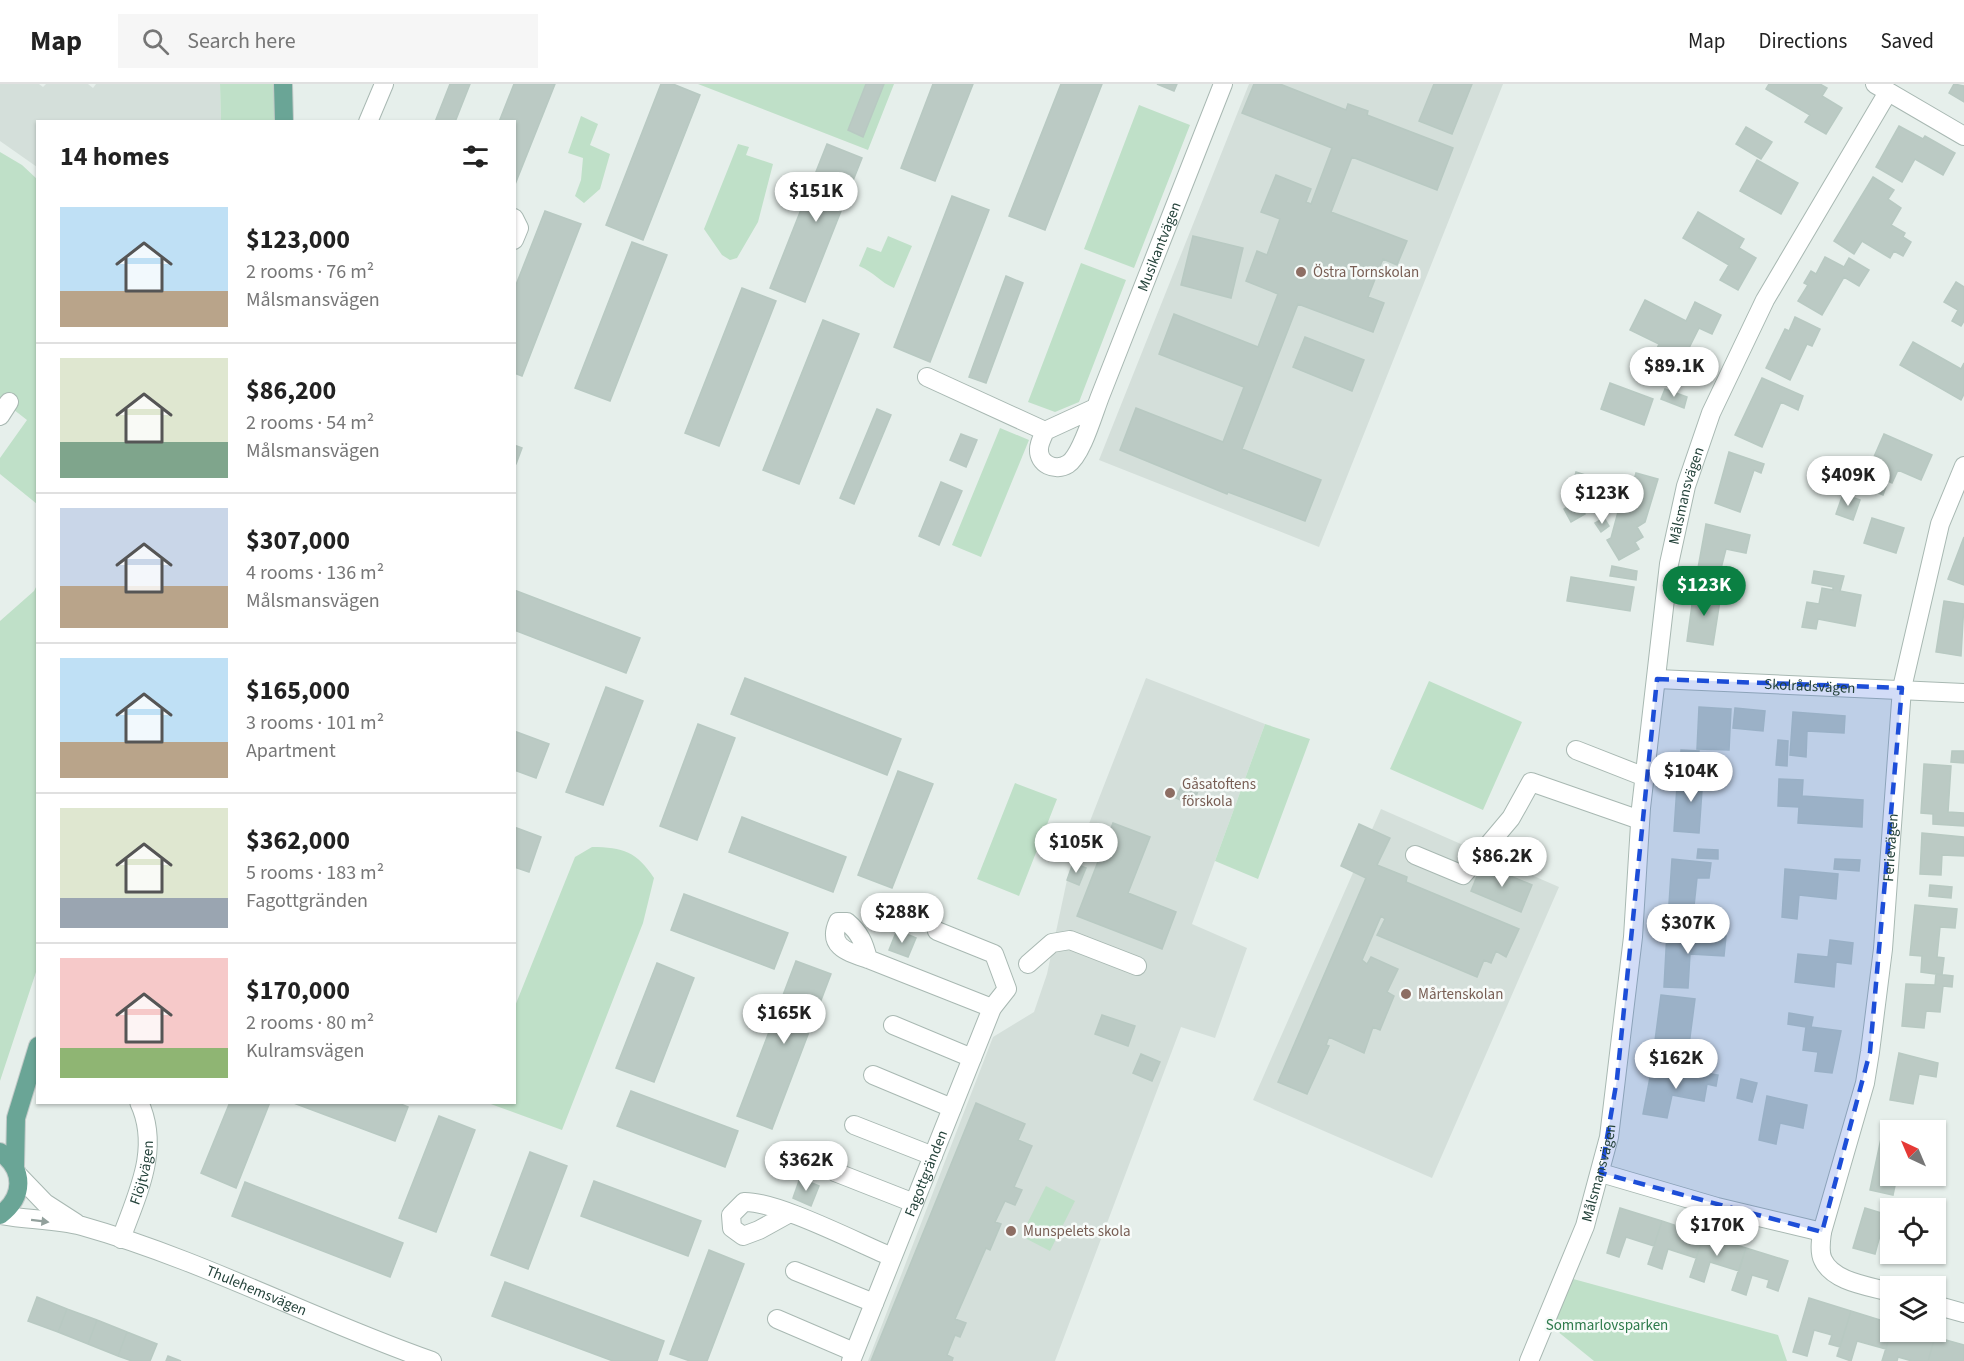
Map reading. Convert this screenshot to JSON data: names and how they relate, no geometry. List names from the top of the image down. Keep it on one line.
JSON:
{"streets":{"street":["Musikantvägen","Målsmansvägen","Skolrådsvägen","Ferievägen","Flöjtvägen","Fagottgränden","Thulehemsvägen"]},"crossings":[["Målsmansvägen","Skolrådsvägen"],["Skolrådsvägen","Ferievägen"],["Flöjtvägen","Thulehemsvägen"]],"parks":["Sommarlovsparken"],"places":["Östra Tornskolan","Gåsatoftens förskola","Mårtenskolan","Munspelets skola"],"north":"top left","page":{"header":"Map","search":"Search here","nav":["Map","Directions","Saved"],"heading":"14 homes","price":["$151K","$89.1K","$409K","$123K","$123K","$104K","$105K","$86.2K","$288K","$307K","$165K","$162K","$362K","$170K"],"list":[{"name":"$123,000","note":"2 rooms · 76 m² · Målsmansvägen"},{"name":"$86,200","note":"2 rooms · 54 m² · Målsmansvägen"},{"name":"$307,000","note":"4 rooms · 136 m² · Målsmansvägen"},{"name":"$165,000","note":"3 rooms · 101 m² · Apartment"},{"name":"$362,000","note":"5 rooms · 183 m² · Fagottgränden"},{"name":"$170,000","note":"2 rooms · 80 m² · Kulramsvägen"}]}}
